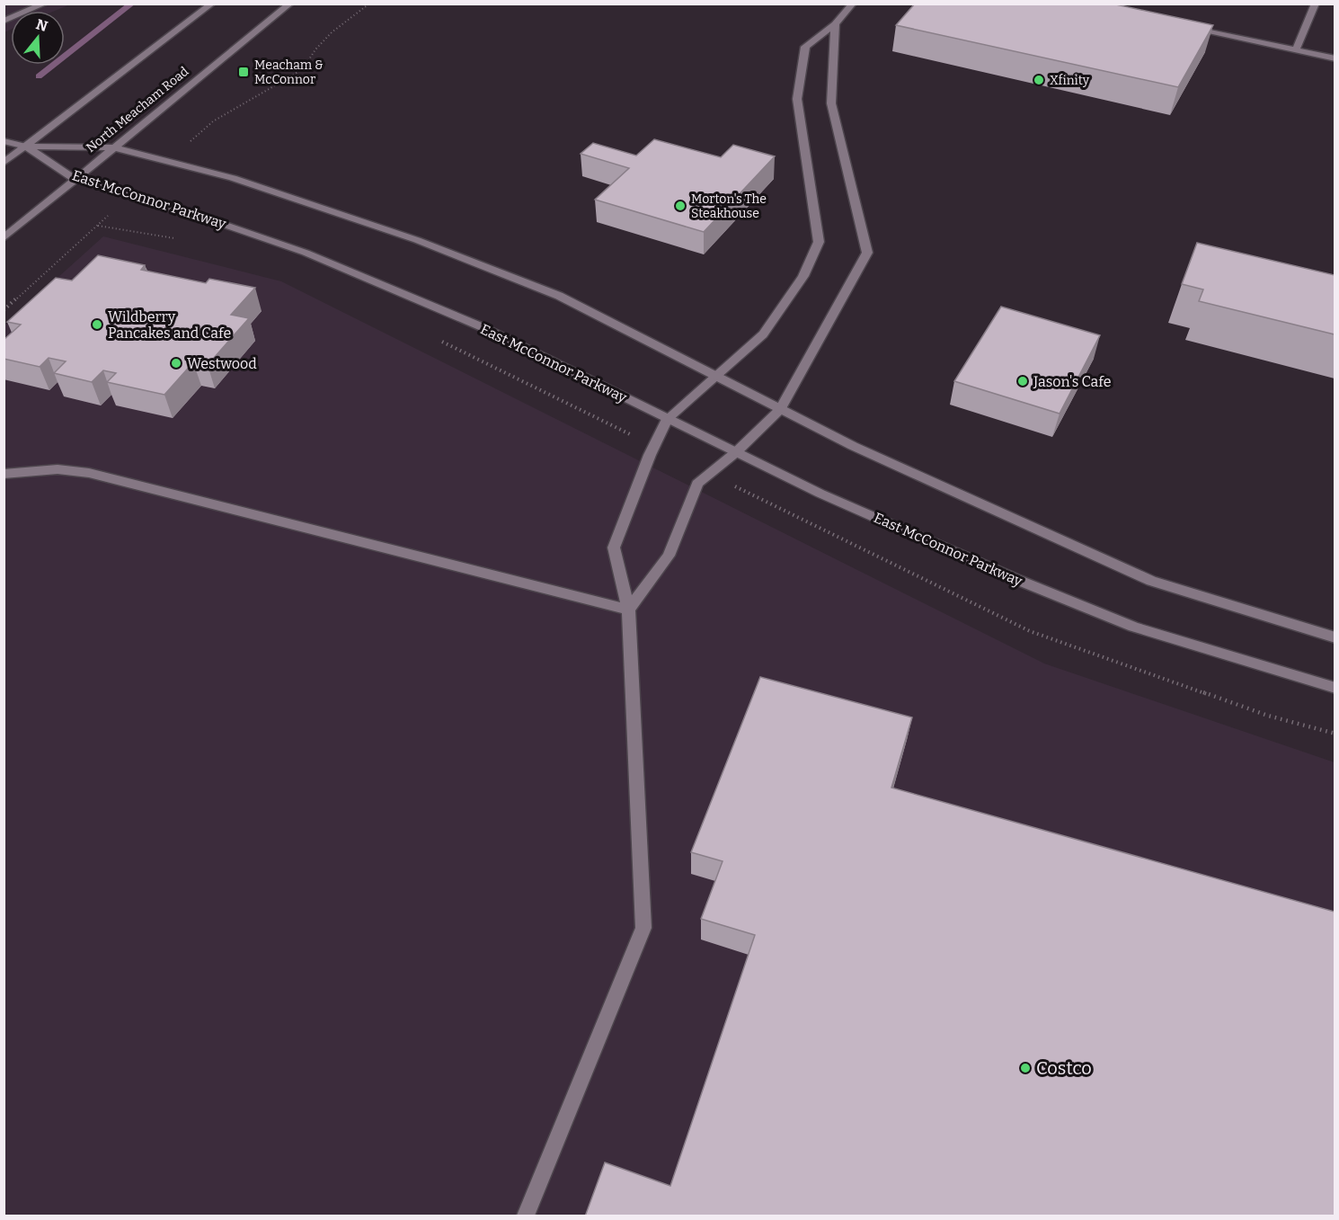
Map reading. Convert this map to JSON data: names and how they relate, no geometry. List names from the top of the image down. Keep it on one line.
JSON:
{"streets":{"street":["North Meacham Road","East McConnor Parkway"]},"crossings":[["North Meacham Road","East McConnor Parkway"]],"places":{"transit":["Meacham & McConnor"],"other":["Xfinity","Morton's The Steakhouse","Wildberry Pancakes and Cafe","Westwood","Jason's Cafe","Costco"]},"north":"top"}
